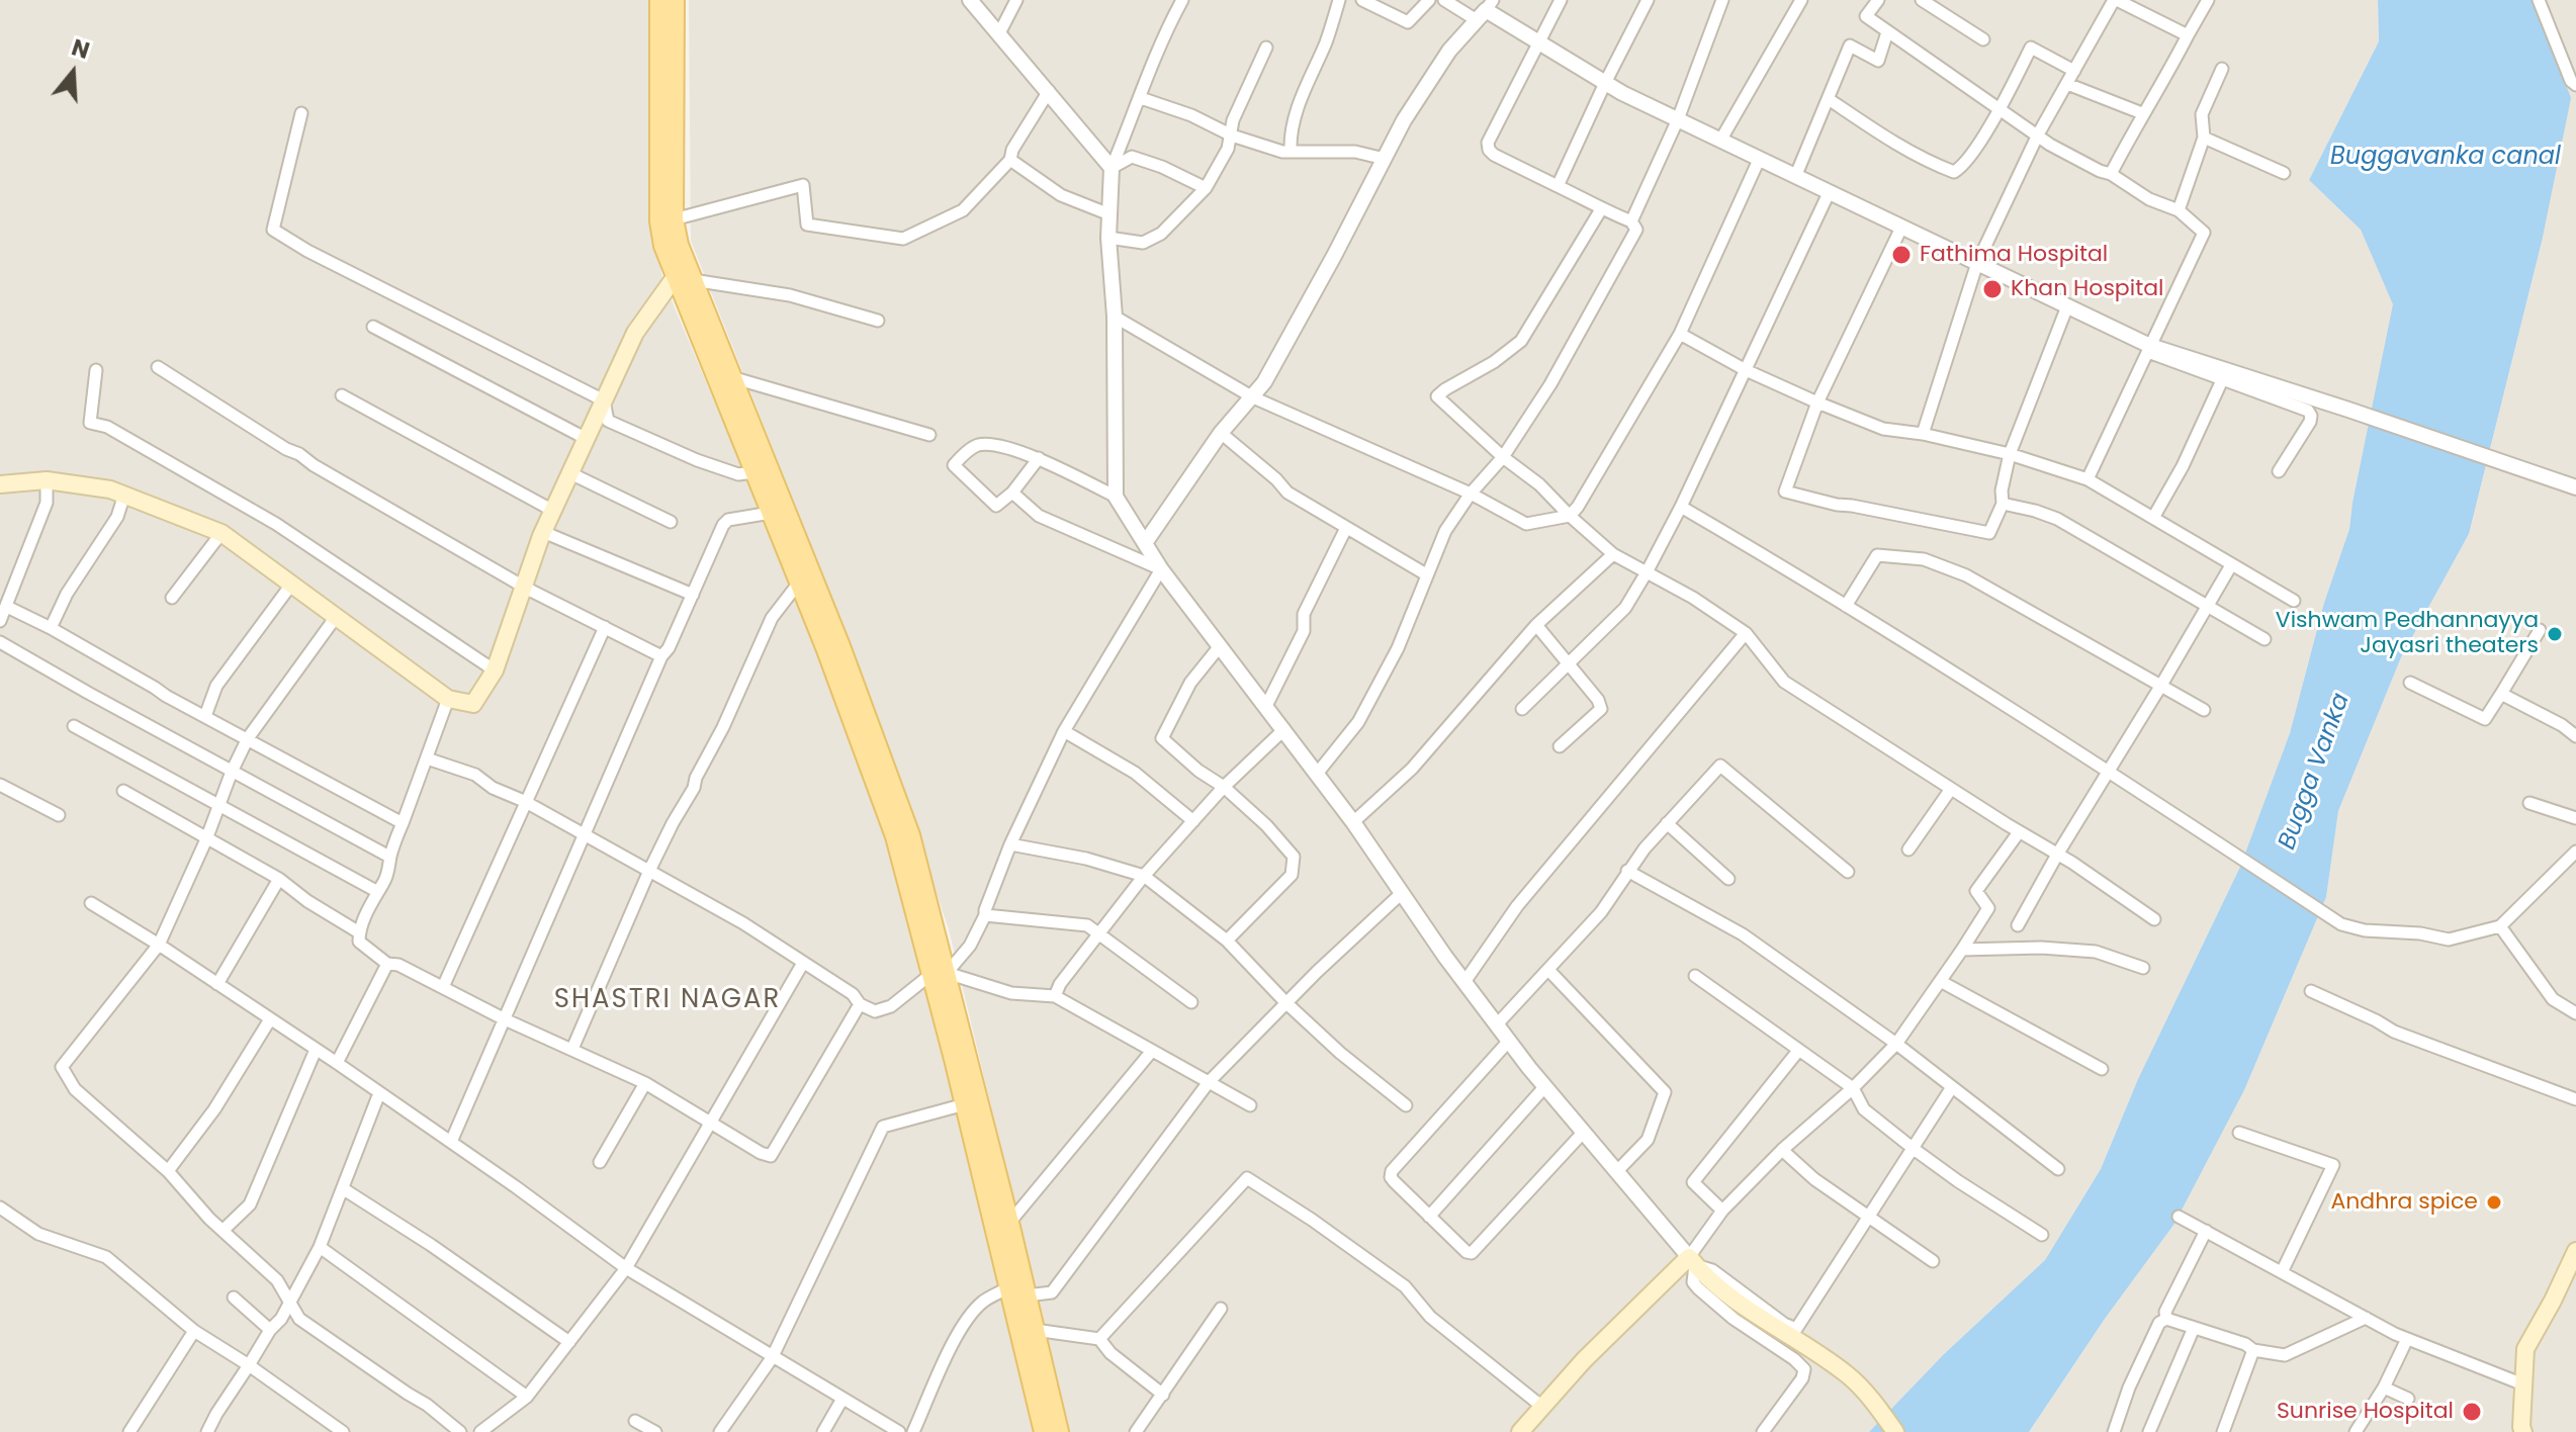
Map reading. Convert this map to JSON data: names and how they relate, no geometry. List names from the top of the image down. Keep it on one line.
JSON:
{"districts":["SHASTRI NAGAR"],"water":["Buggavanka canal","Bugga Vanka"],"places":["Fathima Hospital","Khan Hospital","Vishwam Pedhannayya Jayasri theaters","Andhra spice","Sunrise Hospital"],"north":"top"}
